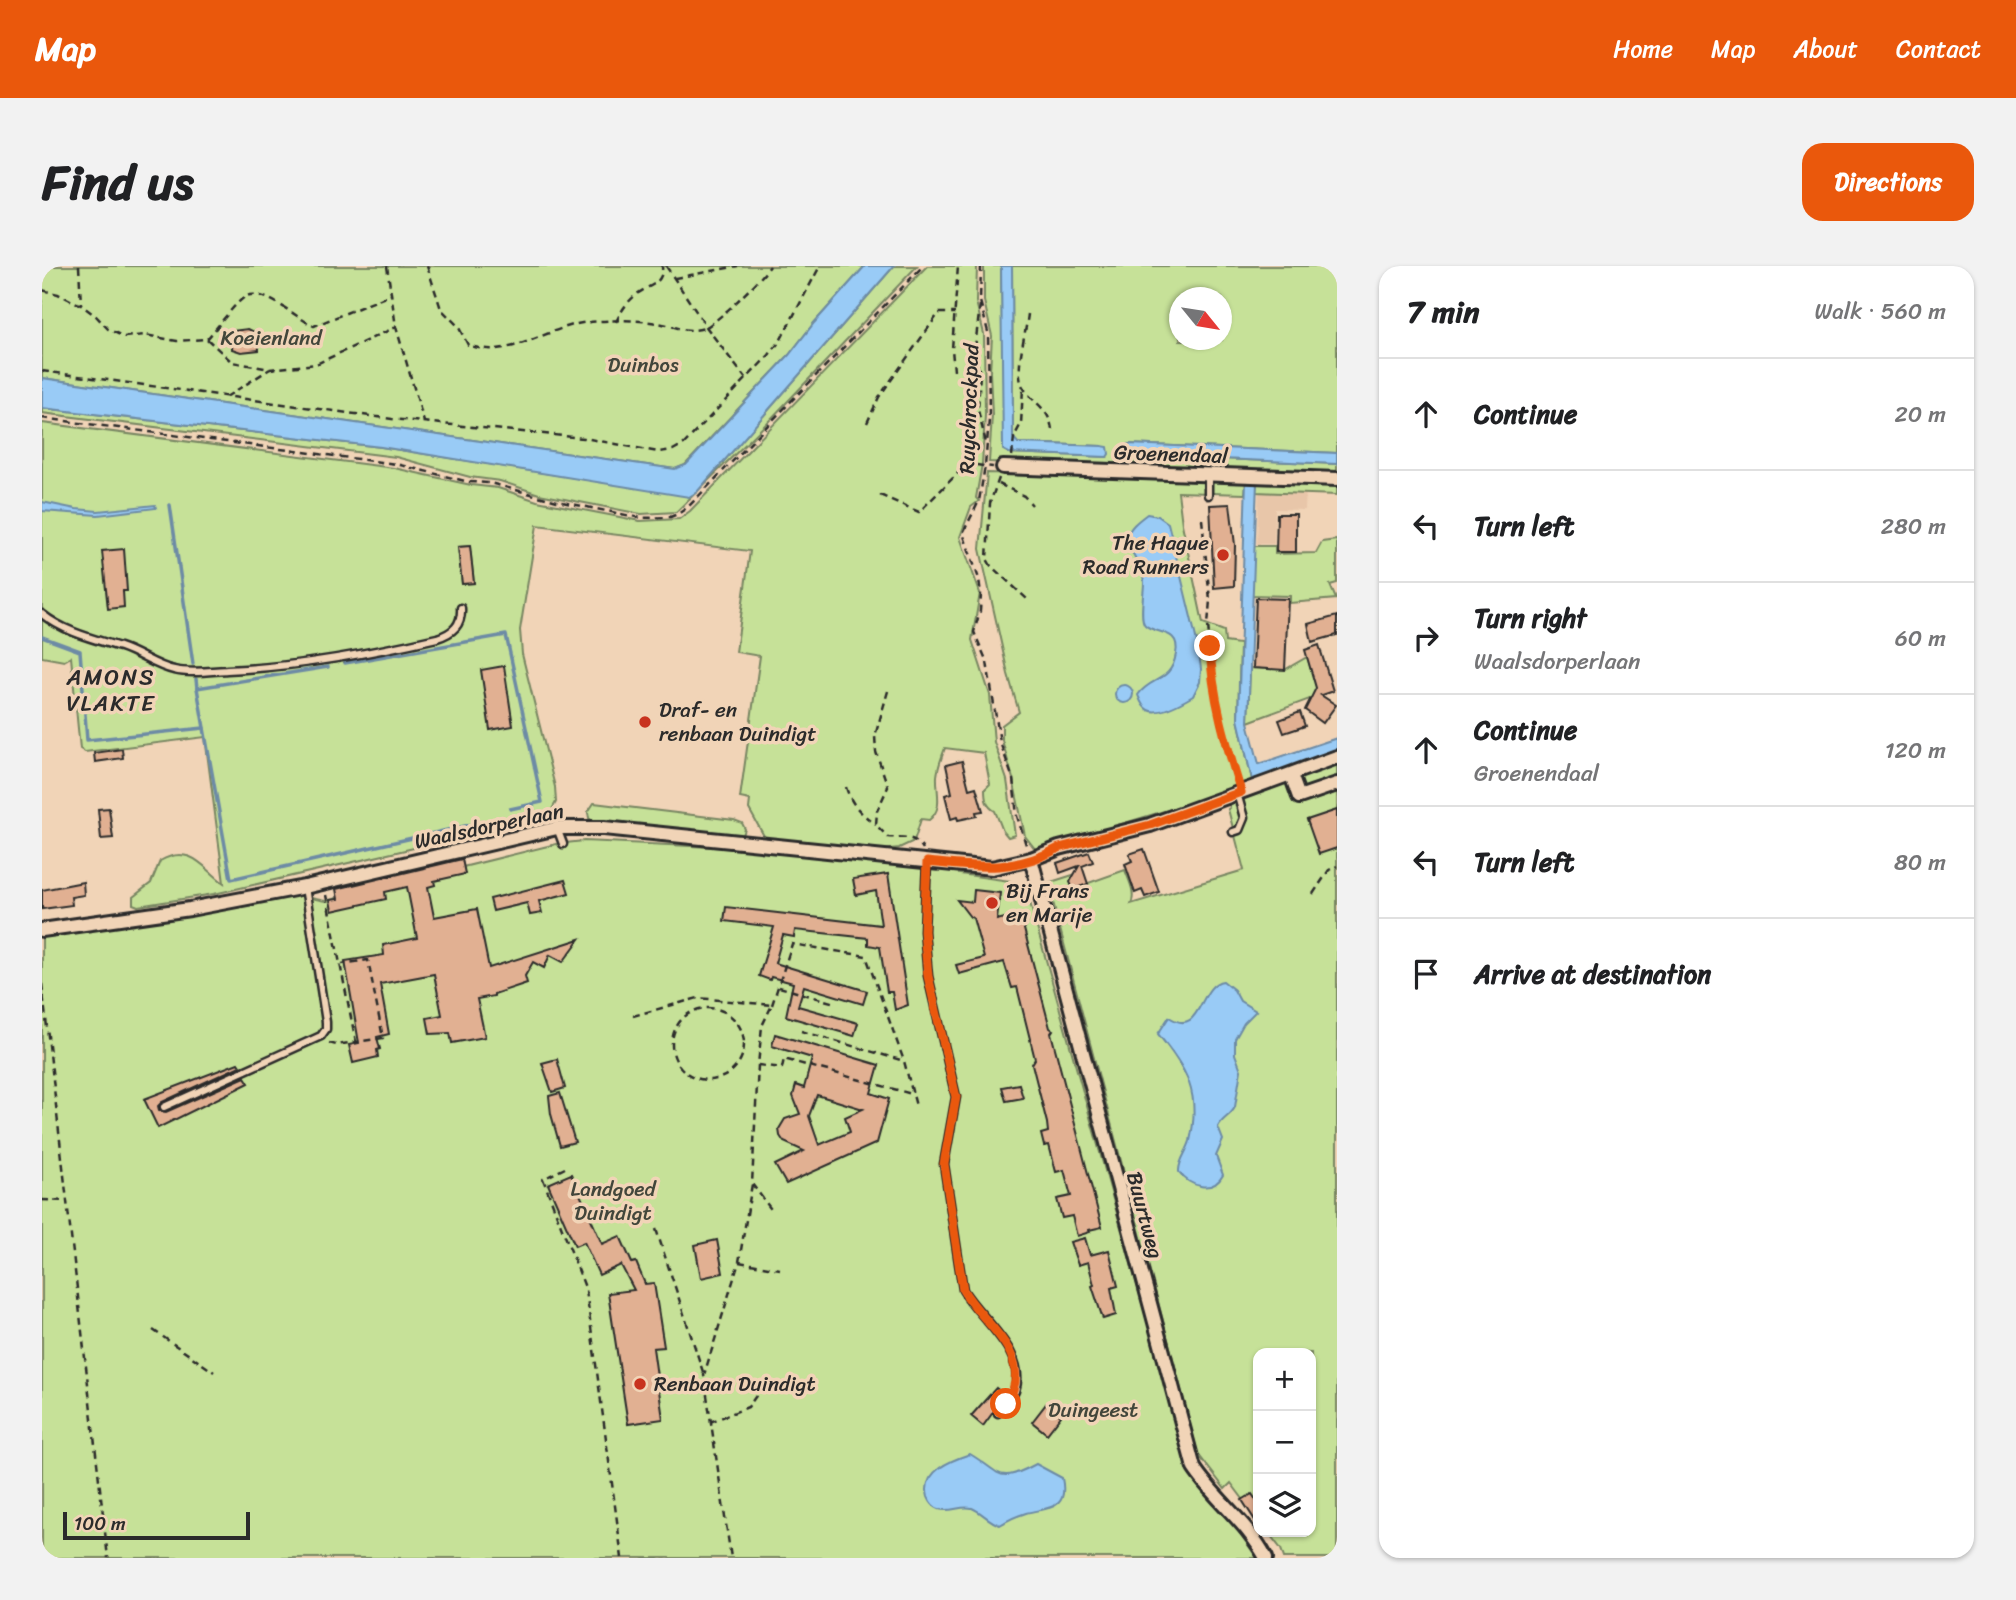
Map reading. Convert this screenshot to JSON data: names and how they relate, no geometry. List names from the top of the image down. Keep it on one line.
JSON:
{"streets":{"street":["Groenendaal","Waalsdorperlaan","Buurtweg"],"path":["Ruychrockpad"]},"crossings":[["Waalsdorperlaan","Buurtweg"]],"districts":["AMONS VLAKTE"],"parks":["Koeienland","Duinbos","Landgoed Duindigt","Duingeest"],"places":["The Hague Road Runners","Draf- en renbaan Duindigt","Bij Frans en Marije","Renbaan Duindigt"],"scale_bar":"100 m","north":"bottom right","page":{"header":"Map","nav":["Home","Map","About","Contact"],"title":"Find us","buttons":"Directions","heading":["7 min","Walk · 560 m"],"list":[["Continue","20 m"],["Turn left","280 m"],["Turn right","Waalsdorperlaan","60 m"],["Continue","Groenendaal","120 m"],["Turn left","80 m"],"Arrive at destination"],"map_buttons":["+","−"],"scale":"100 m"}}
